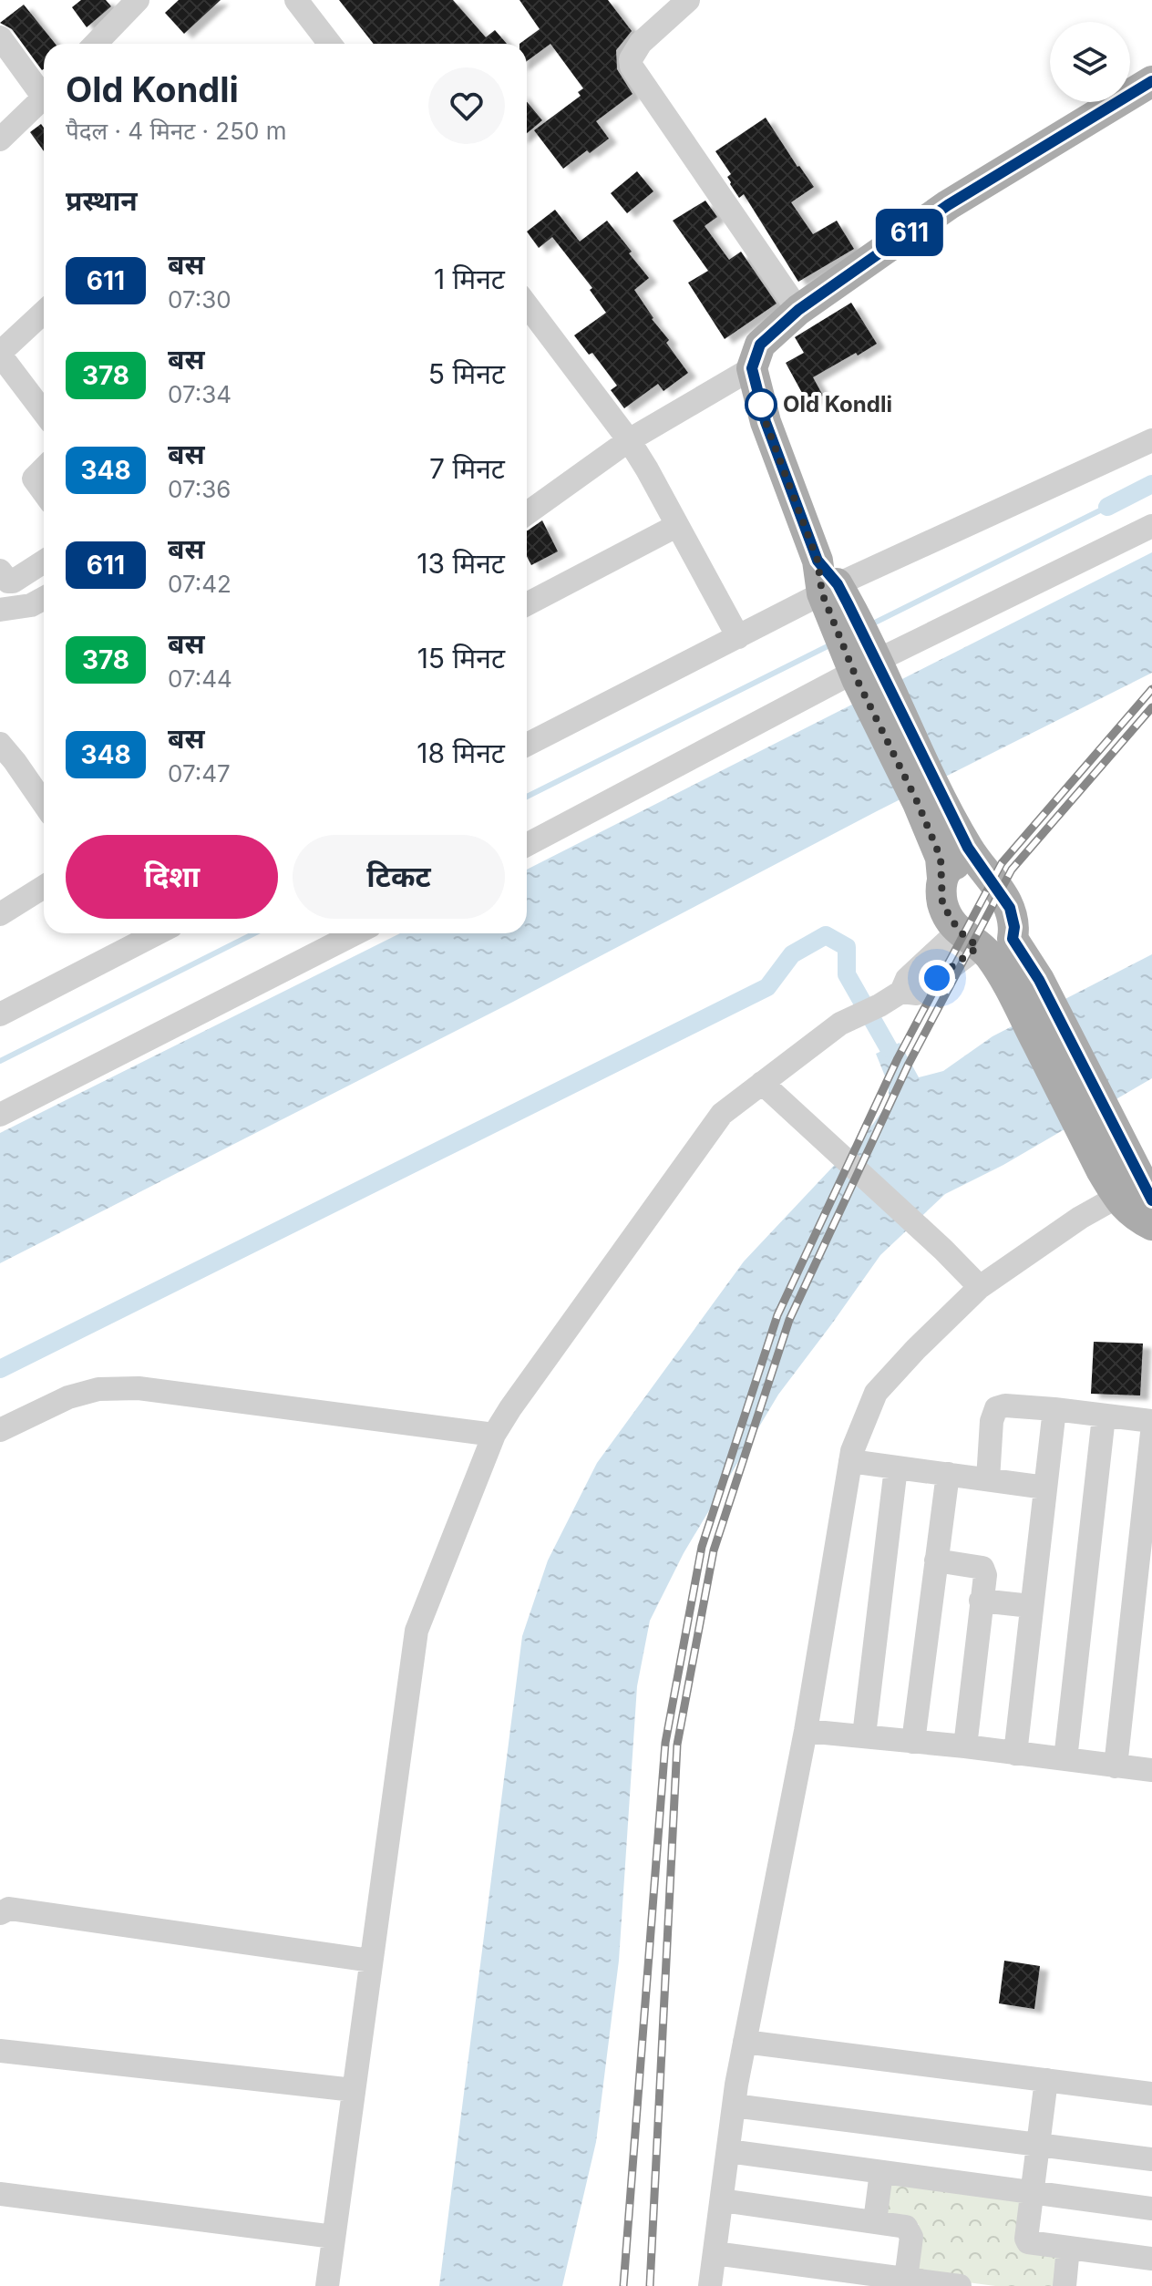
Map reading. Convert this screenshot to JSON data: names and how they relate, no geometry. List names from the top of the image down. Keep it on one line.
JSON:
{"places":["Old Kondli"],"lines":["bus line 611"],"page":{"on_map":"611","heading":[["Old Kondli","पैदल · 4 मिनट · 250 m"],"प्रस्थान"],"list":[{"mark":"611","name":"बस","note":"07:30","value":"1 मिनट"},{"mark":"378","name":"बस","note":"07:34","value":"5 मिनट"},{"mark":"348","name":"बस","note":"07:36","value":"7 मिनट"},{"mark":"611","name":"बस","note":"07:42","value":"13 मिनट"},{"mark":"378","name":"बस","note":"07:44","value":"15 मिनट"},{"mark":"348","name":"बस","note":"07:47","value":"18 मिनट"}],"buttons":["दिशा","टिकट"]}}
